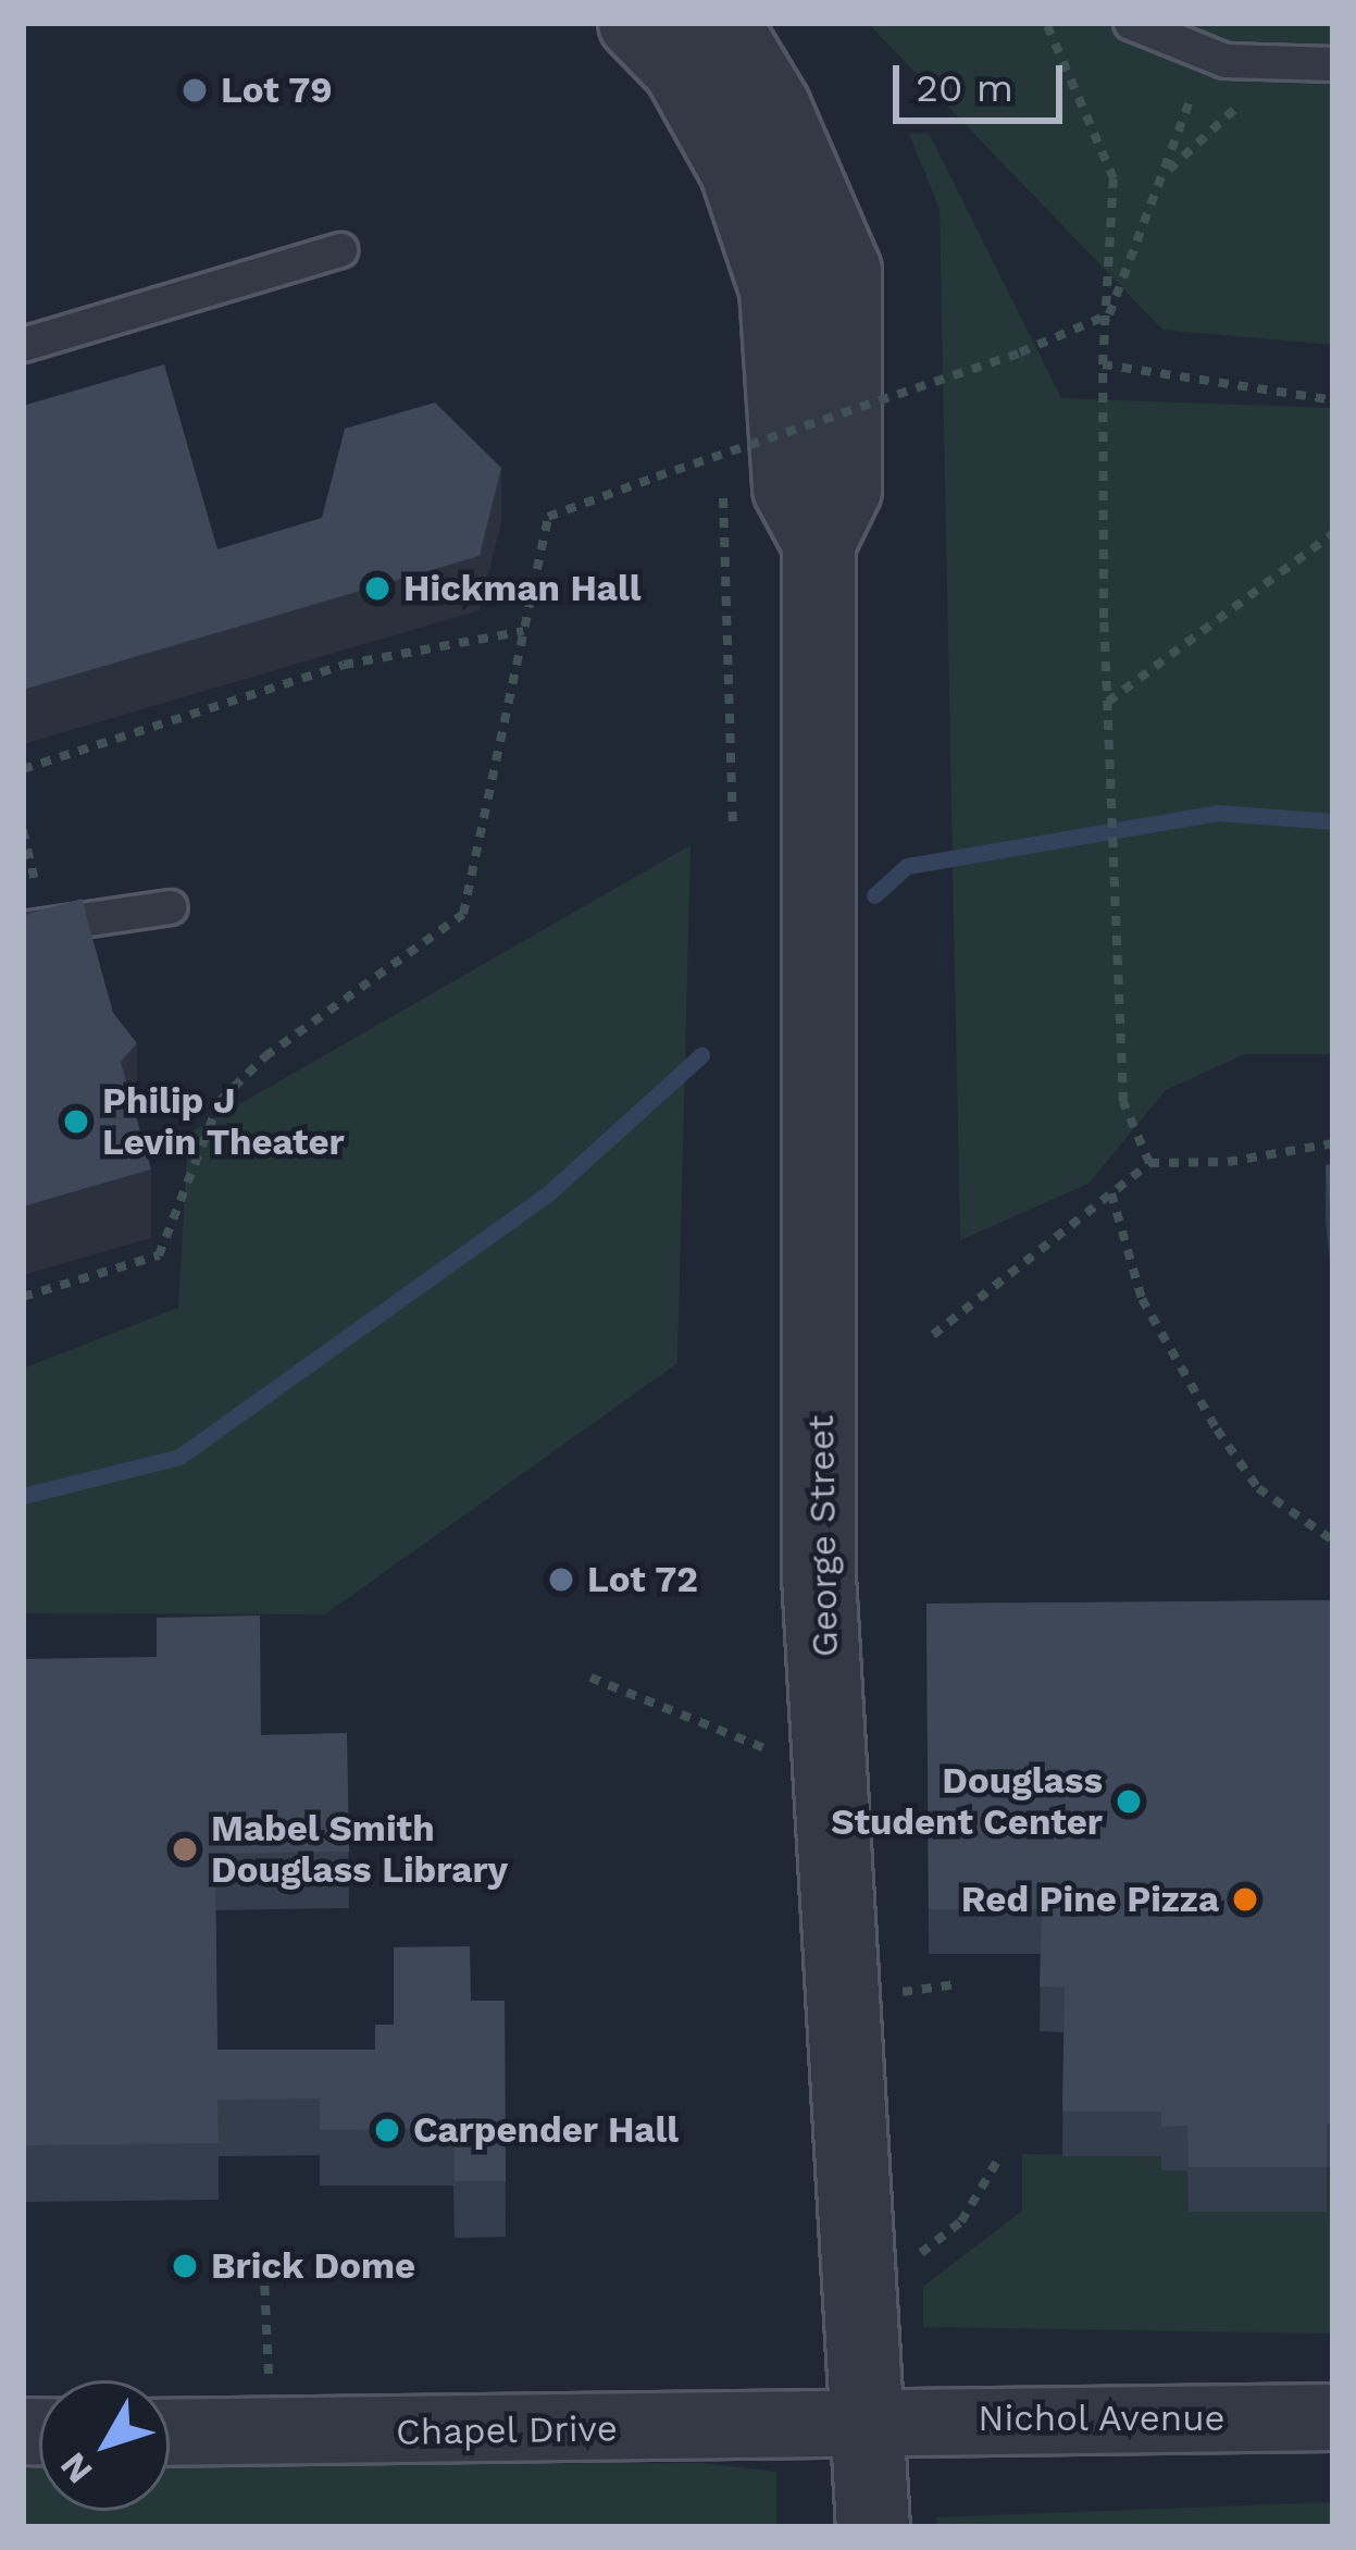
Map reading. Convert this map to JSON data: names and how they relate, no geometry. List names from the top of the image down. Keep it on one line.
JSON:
{"streets":{"street":["George Street","Nichol Avenue","Chapel Drive"]},"crossings":[["George Street","Nichol Avenue"],["George Street","Chapel Drive"],["Nichol Avenue","Chapel Drive"]],"places":["Lot 79","Hickman Hall","Philip J Levin Theater","Lot 72","Douglass Student Center","Mabel Smith Douglass Library","Red Pine Pizza","Carpender Hall","Brick Dome"],"scale_bar":"20 m","north":"bottom left"}
